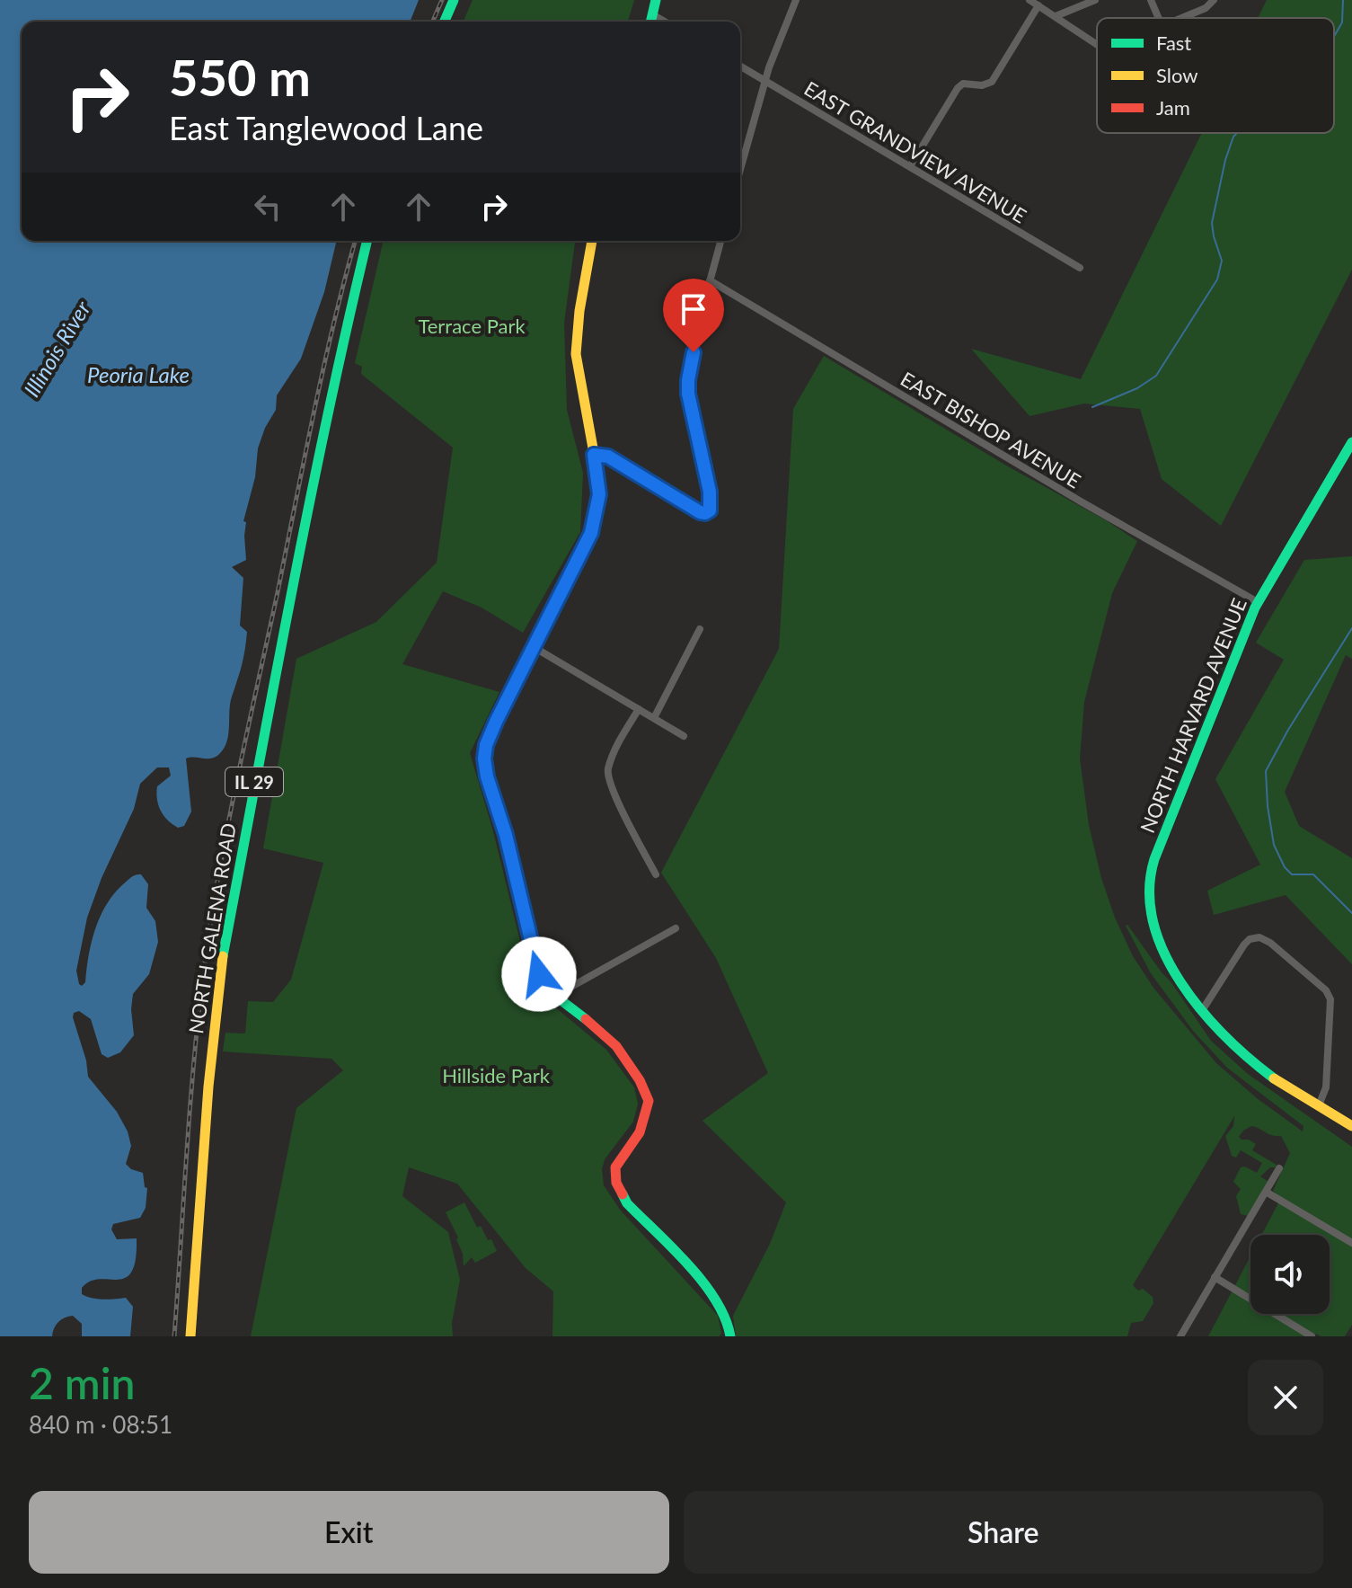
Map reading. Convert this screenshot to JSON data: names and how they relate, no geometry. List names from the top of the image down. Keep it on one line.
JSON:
{"streets":{"street":["EAST GRANDVIEW AVENUE","EAST BISHOP AVENUE","NORTH HARVARD AVENUE","IL 29","NORTH GALENA ROAD"]},"crossings":[["EAST BISHOP AVENUE","NORTH HARVARD AVENUE"]],"water":["Illinois River","Peoria Lake"],"parks":["Terrace Park","Hillside Park"],"legend":["Fast","Slow","Jam"],"page":{"turn":["550 m","East Tanglewood Lane"],"heading":["2 min","840 m · 08:51"],"buttons":["Exit","Share"]}}
